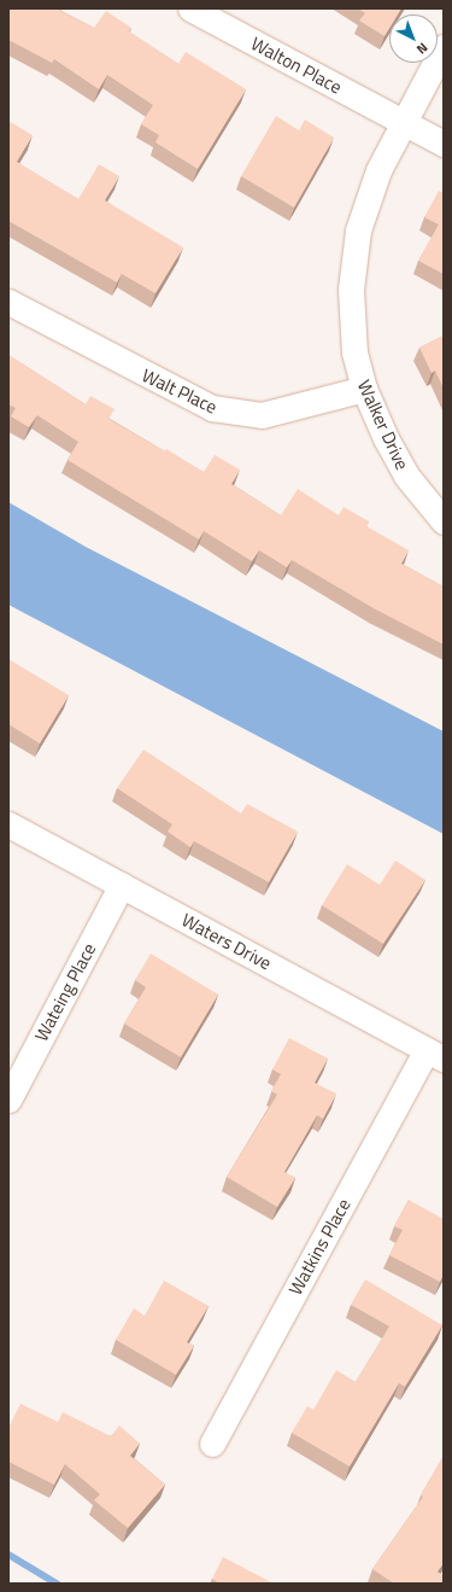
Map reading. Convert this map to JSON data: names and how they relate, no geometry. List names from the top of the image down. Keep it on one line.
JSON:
{"streets":{"street":["Walton Place","Walt Place","Walker Drive","Waters Drive","Wateing Place","Watkins Place"]},"crossings":[["Walton Place","Walker Drive"],["Walt Place","Walker Drive"],["Waters Drive","Wateing Place"],["Waters Drive","Watkins Place"]],"north":"bottom right"}
